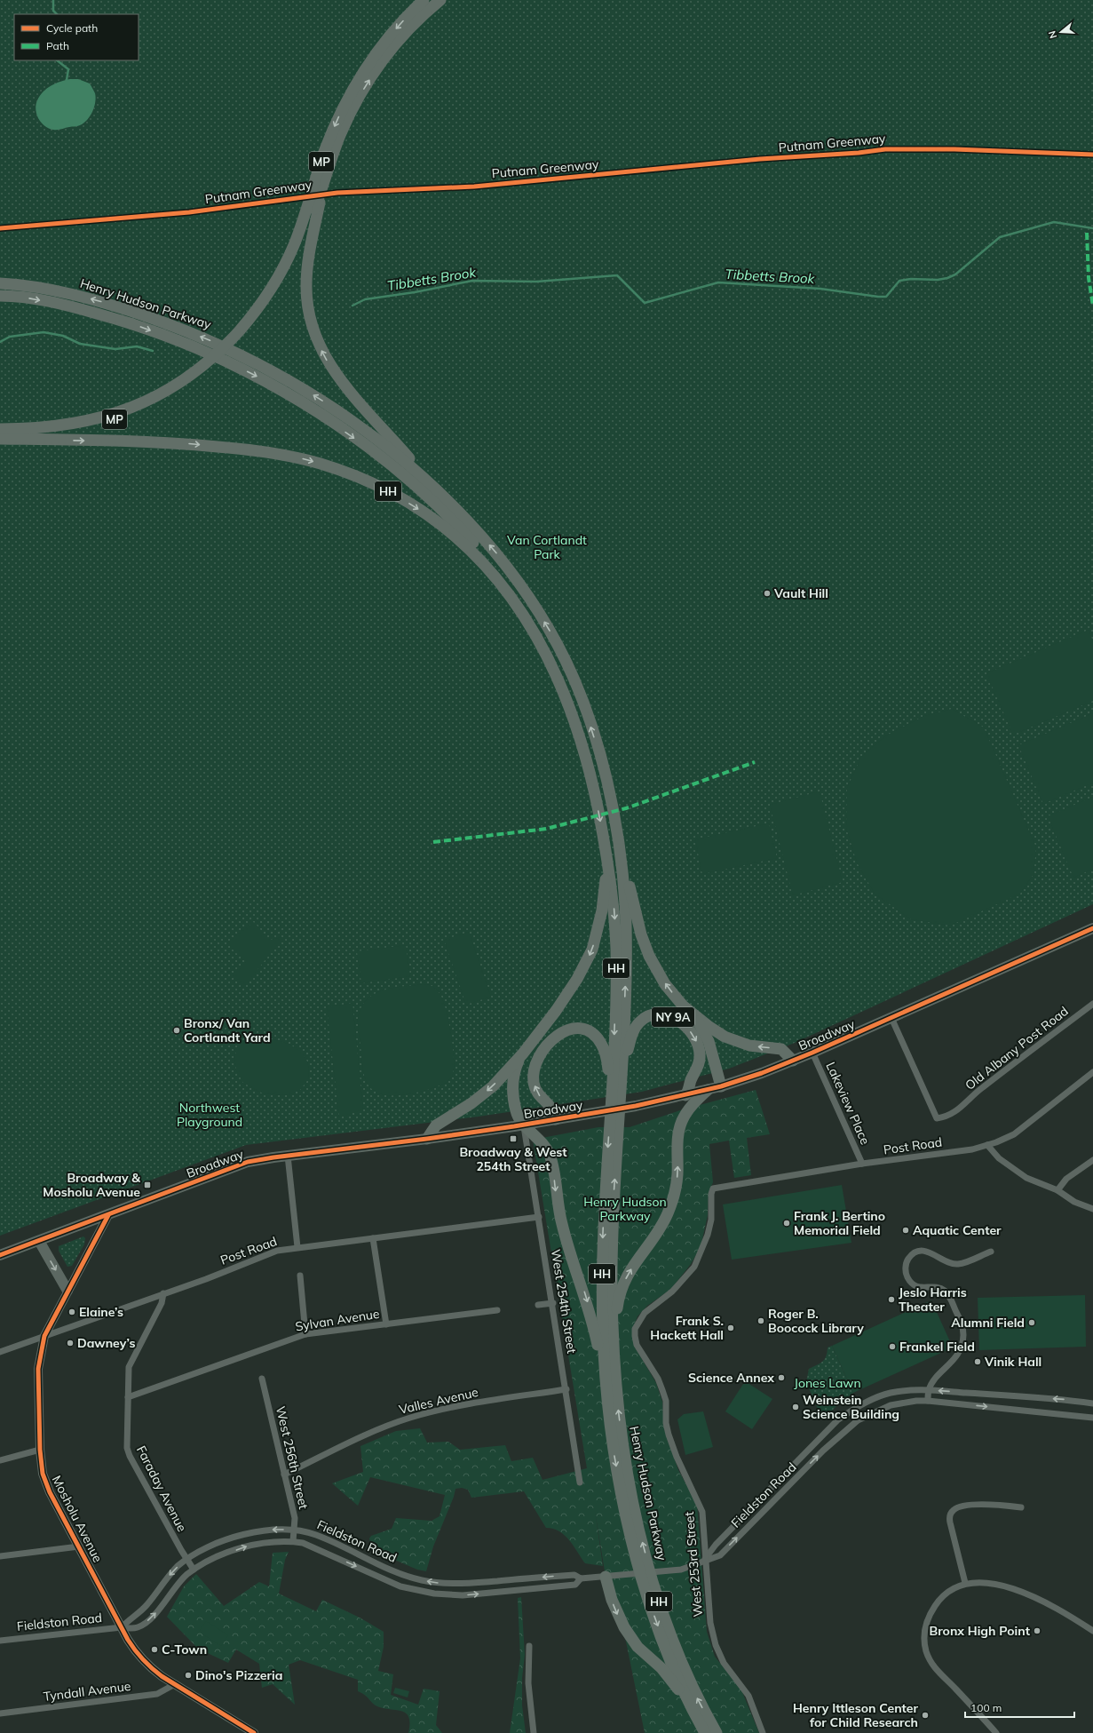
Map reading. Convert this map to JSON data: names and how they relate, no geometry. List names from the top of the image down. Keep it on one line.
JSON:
{"streets":{"highway":["MP","Henry Hudson Parkway","HH","NY 9A"],"main road":["Broadway"],"street":["Old Albany Post Road","Lakeview Place","Post Road","West 254th Street","Sylvan Avenue","Valles Avenue","West 256th Street","Faraday Avenue","Fieldston Road","Mosholu Avenue","West 253rd Street","Tyndall Avenue"],"cycle path":["Putnam Greenway"]},"crossings":[["MP","Henry Hudson Parkway"],["Henry Hudson Parkway","NY 9A"],["NY 9A","Broadway"],["Broadway","Old Albany Post Road"],["Broadway","Lakeview Place"],["Broadway","West 254th Street"],["Broadway","Mosholu Avenue"],["Lakeview Place","Post Road"],["Post Road","West 254th Street"],["Post Road","Faraday Avenue"],["Post Road","Mosholu Avenue"],["Post Road","West 253rd Street"],["West 254th Street","Valles Avenue"],["Sylvan Avenue","Faraday Avenue"],["Valles Avenue","West 256th Street"],["West 256th Street","Fieldston Road"],["Faraday Avenue","Fieldston Road"],["Fieldston Road","Mosholu Avenue"],["Fieldston Road","West 253rd Street"],["Mosholu Avenue","Tyndall Avenue"]],"water":["Tibbetts Brook"],"parks":["Van Cortlandt Park","Northwest Playground","Henry Hudson Parkway","Jones Lawn"],"places":{"other":["Vault Hill","Bronx/ Van Cortlandt Yard","Frank J. Bertino Memorial Field","Aquatic Center","Jeslo Harris Theater","Elaine’s","Roger B. Boocock Library","Alumni Field","Frank S. Hackett Hall","Dawney’s","Frankel Field","Vinik Hall","Science Annex","Weinstein Science Building","Bronx High Point","C-Town","Dino's Pizzeria","Henry Ittleson Center for Child Research"],"transit":["Broadway & West 254th Street","Broadway & Mosholu Avenue"]},"legend":["Cycle path","Path"],"scale_bar":"100 m","north":"left"}
